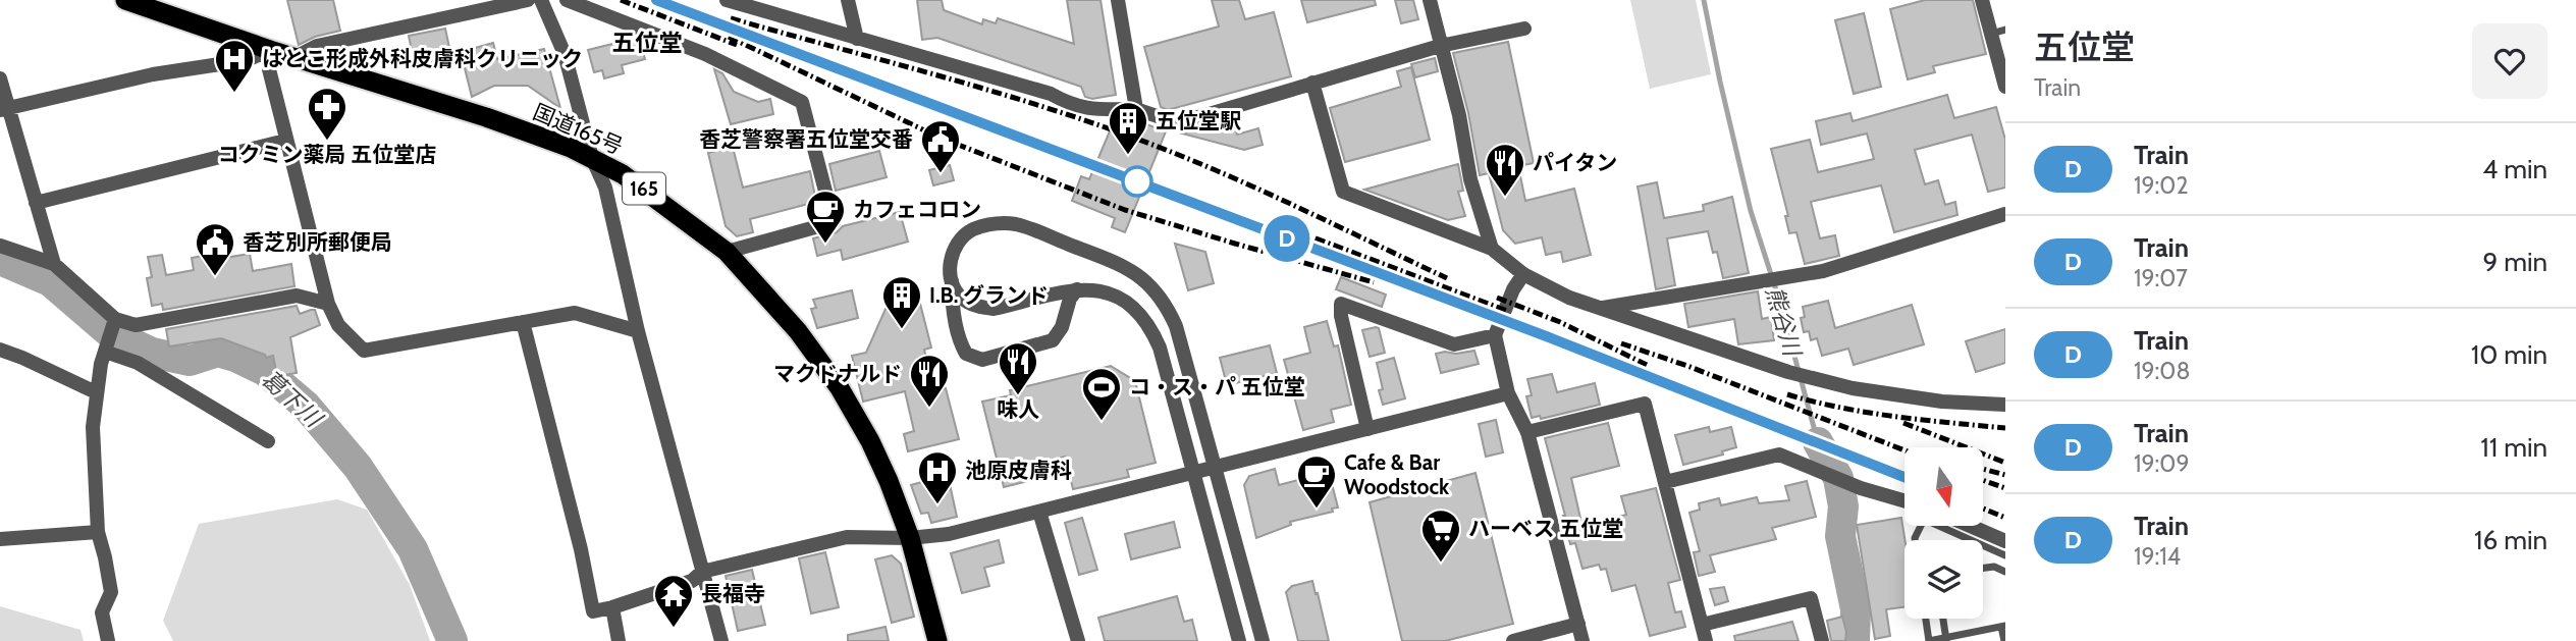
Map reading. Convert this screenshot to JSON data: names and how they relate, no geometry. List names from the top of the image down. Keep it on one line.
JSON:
{"streets":{"highway":["国道165号","165"]},"districts":["五位堂"],"water":["熊谷川","葛下川"],"places":{"hospital":["はとこ形成外科皮膚科クリニック","池原皮膚科"],"pharmacy":["コクミン薬局 五位堂店"],"building":["五位堂駅","I.B. グランド"],"public building":["香芝警察署五位堂交番","香芝別所郵便局"],"restaurant":["パイタン","味人","マクドナルド"],"cafe":["カフェコロン","Cafe & Bar Woodstock"],"sports":["コ・ス・パ 五位堂"],"supermarket":["ハーベス 五位堂"],"temple":["長福寺"]},"north":"bottom","page":{"on_map":"D","heading":["五位堂","Train"],"list":[{"mark":"D","name":"Train","note":"19:02","value":"4 min"},{"mark":"D","name":"Train","note":"19:07","value":"9 min"},{"mark":"D","name":"Train","note":"19:08","value":"10 min"},{"mark":"D","name":"Train","note":"19:09","value":"11 min"},{"mark":"D","name":"Train","note":"19:14","value":"16 min"}]}}
